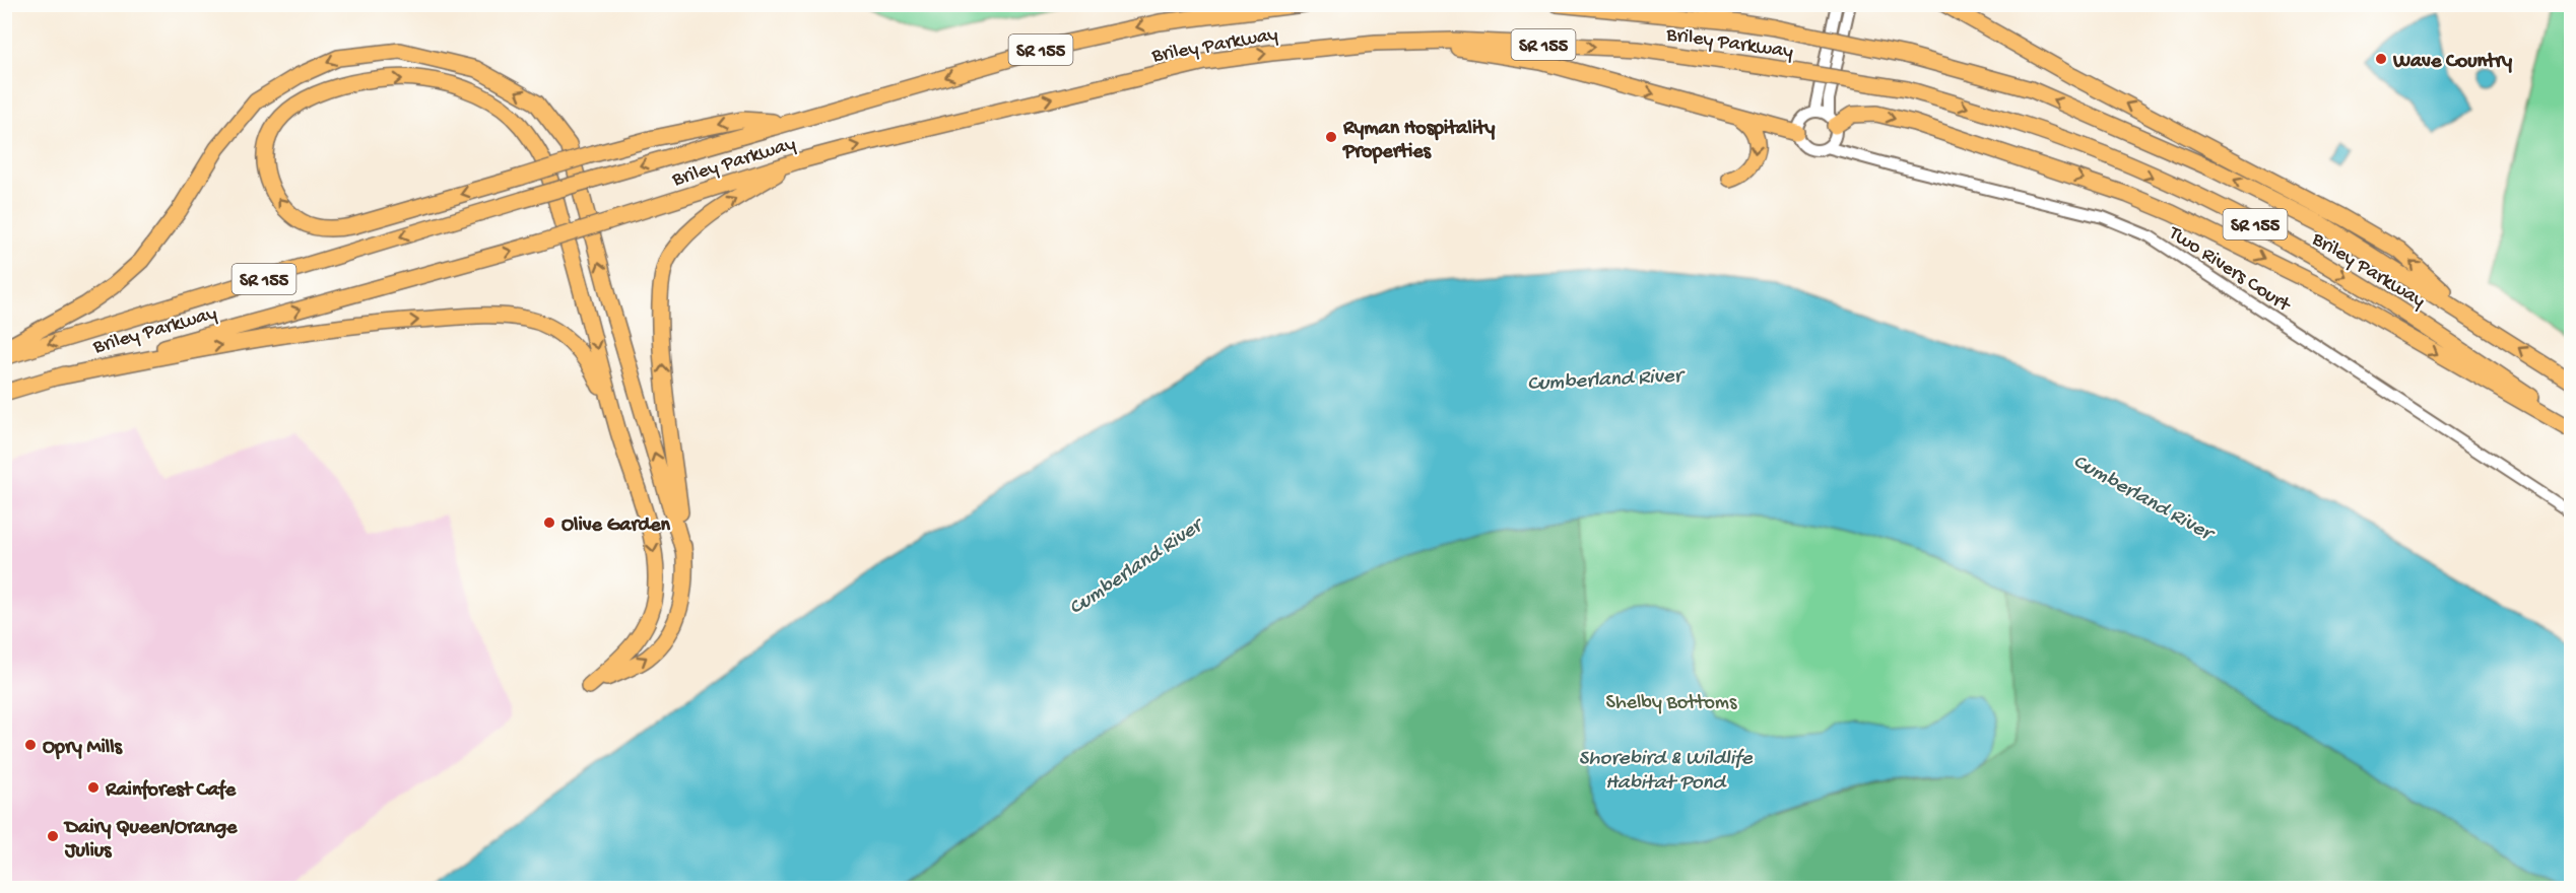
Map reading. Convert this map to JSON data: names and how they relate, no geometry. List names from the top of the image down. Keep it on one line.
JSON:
{"streets":{"highway":["Briley Parkway","SR 155"],"street":["Two Rivers Court"]},"water":["Cumberland River","Shorebird & Wildlife Habitat Pond"],"parks":["Shelby Bottoms"],"places":["Wave Country","Ryman Hospitality Properties","Olive Garden","Opry Mills","Rainforest Cafe","Dairy Queen/Orange Julius"]}
